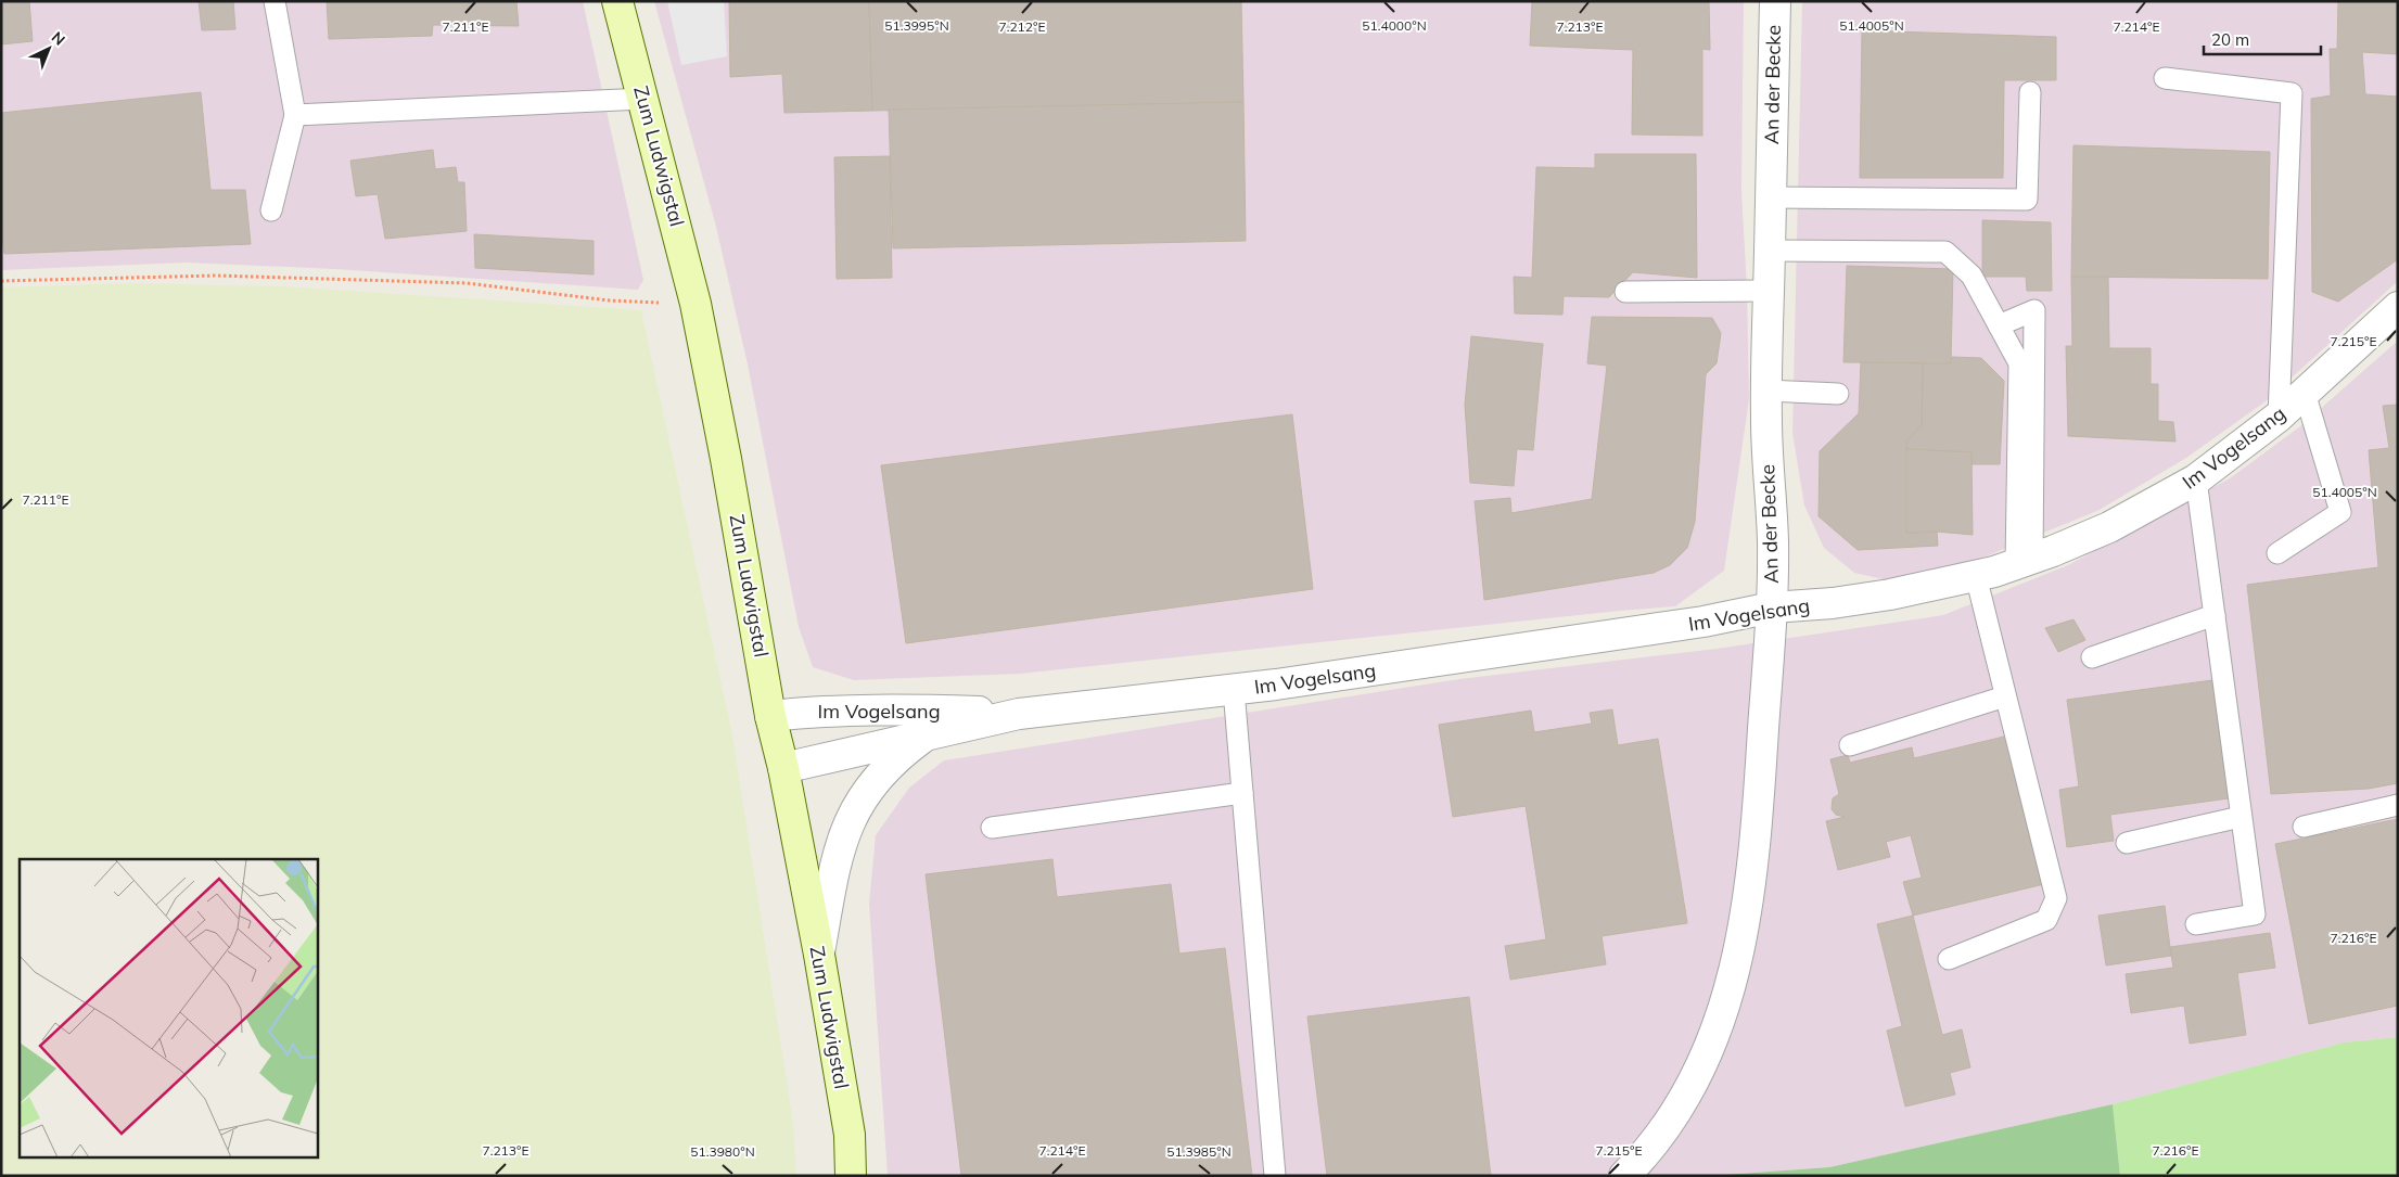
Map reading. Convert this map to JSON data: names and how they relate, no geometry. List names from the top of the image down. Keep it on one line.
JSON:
{"streets":{"street":["An der Becke","Zum Ludwigstal","Im Vogelsang"]},"crossings":[["An der Becke","Im Vogelsang"],["Zum Ludwigstal","Im Vogelsang"]],"scale_bar":"20 m","north":"top right","coordinates":["51.4000°N","51.4005°N","51.3995°N","7.211°E","7.212°E","7.213°E","7.214°E","7.215°E","7.216°E","51.3980°N","51.3985°N"]}
